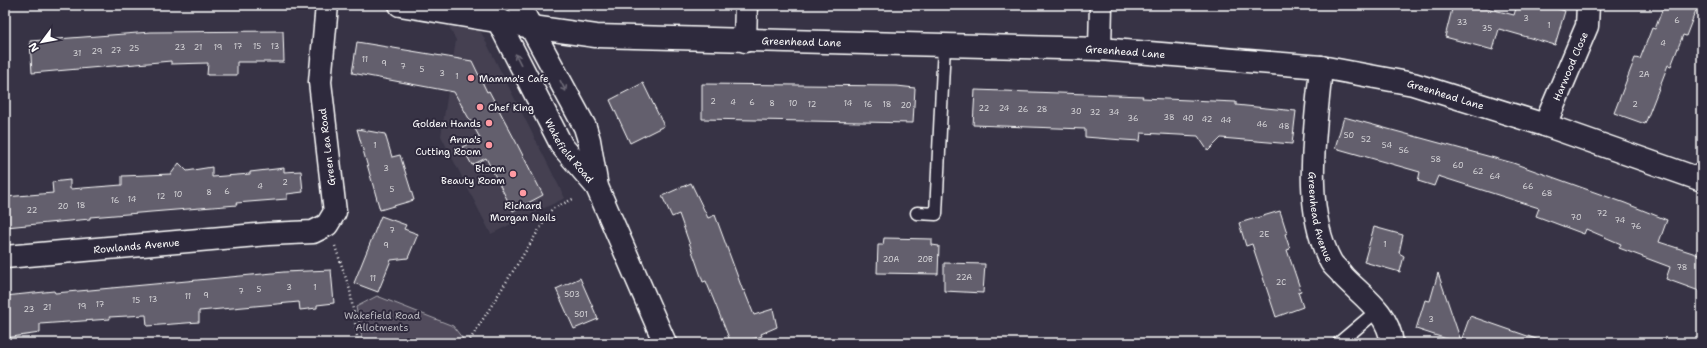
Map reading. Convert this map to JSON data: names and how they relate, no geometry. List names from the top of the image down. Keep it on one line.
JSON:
{"streets":{"main road":["Greenhead Lane","Harwood Close","Green Lea Road","Wakefield Road","Greenhead Avenue","Rowlands Avenue"]},"crossings":[["Greenhead Lane","Harwood Close"],["Greenhead Lane","Wakefield Road"],["Greenhead Lane","Greenhead Avenue"],["Green Lea Road","Rowlands Avenue"]],"parks":["Wakefield Road Allotments"],"places":["Mamma's Cafe","Chef King","Golden Hands","Anna's Cutting Room","Bloom Beauty Room","Richard Morgan Nails"],"house_numbers":["3","6","33","1","35","4","17","15","13","23","21","19","25","27","29","31","11","9","7","5","3","2A","1","2","4","6","8","10","14","12","16","18","2","20","22","24","26","28","30","32","34","38","36","40","42","44","46","48","50","52","1","54","56","58","60","3","62","64","2","4","66","5","6","8","68","10","12","14","16","18","20","22","72","70","74","76","7","2E","1","9","20A","20B","78","22A","11","2C","3","1","5","7","503","9","11","13","15","17","19","21","23","501","3"],"north":"bottom left"}
